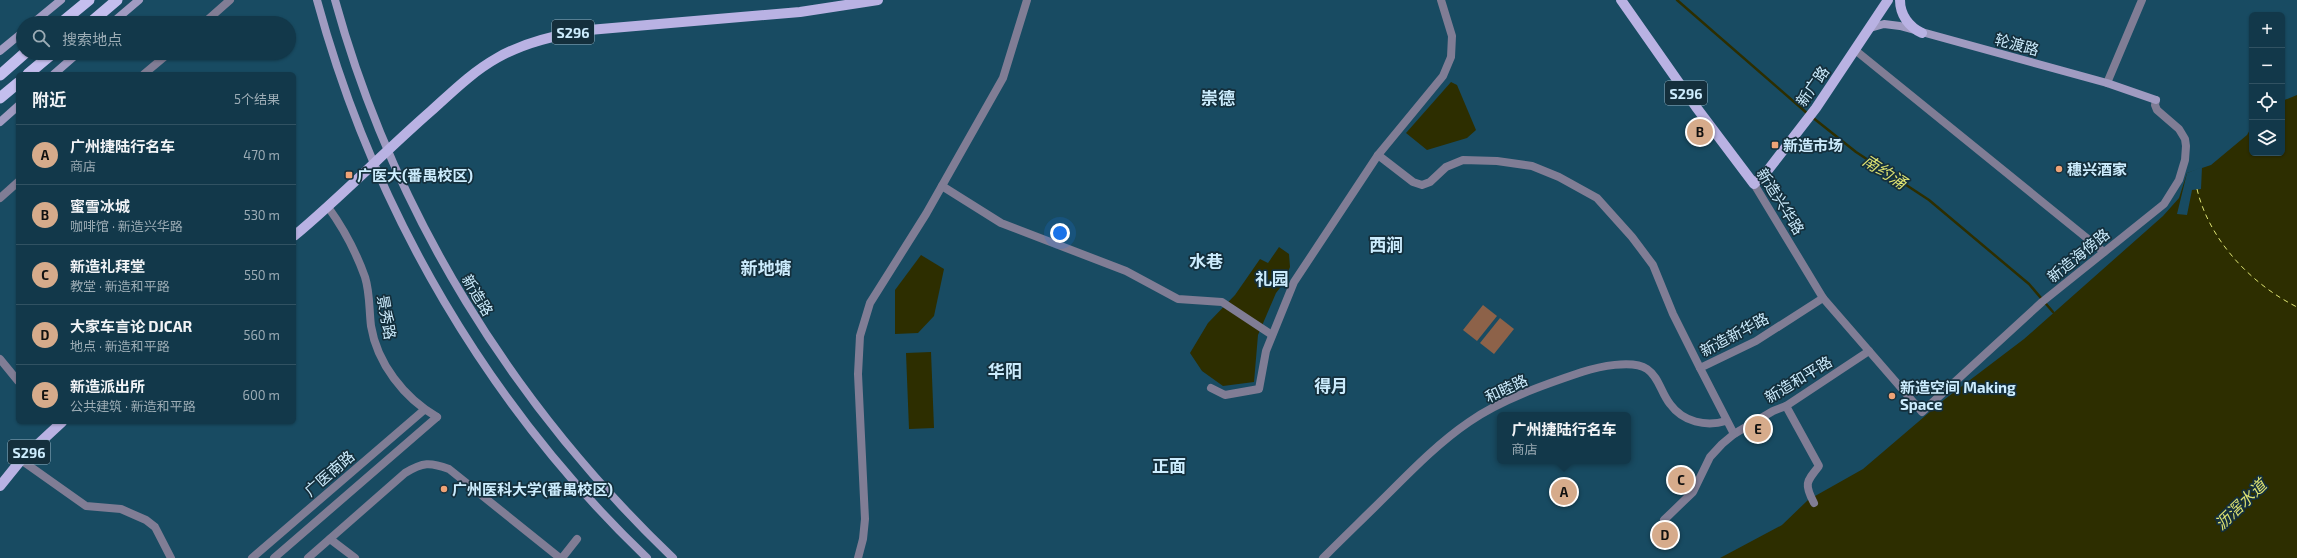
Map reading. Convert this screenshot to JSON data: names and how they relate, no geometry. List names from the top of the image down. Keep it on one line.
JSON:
{"streets":{"main road":["S296","轮渡路","新广路","新造兴华路","新造路"],"street":["新造海傍路","景秀路","新造新华路","新造和平路","和睦路","广医南路"]},"crossings":[["S296","新造路"],["S296","景秀路"],["轮渡路","新广路"],["轮渡路","新造海傍路"],["新广路","新造兴华路"],["新造兴华路","新造海傍路"],["新造兴华路","新造新华路"],["新造兴华路","新造和平路"],["景秀路","广医南路"],["新造新华路","新造和平路"],["新造新华路","和睦路"]],"districts":["崇德","西涧","水巷","新地塘","礼园","华阳","得月","正面"],"water":["南约涌","沥滘水道"],"places":{"transit":["新造市场","广医大(番禺校区)"],"other":["穗兴酒家","新造空间 Making Space","广州医科大学(番禺校区)"]},"page":{"map_buttons":["+","−"],"search":"搜索地点","heading":["附近","5个结果"],"pins":["B","E","C","A","D"],"list":[{"mark":"A","name":"广州捷陆行名车","note":"商店","value":"470 m"},{"mark":"B","name":"蜜雪冰城","note":"咖啡馆 · 新造兴华路","value":"530 m"},{"mark":"C","name":"新造礼拜堂","note":"教堂 · 新造和平路","value":"550 m"},{"mark":"D","name":"大家车言论 DJCAR","note":"地点 · 新造和平路","value":"560 m"},{"mark":"E","name":"新造派出所","note":"公共建筑 · 新造和平路","value":"600 m"}],"popup":["广州捷陆行名车","商店"]}}
